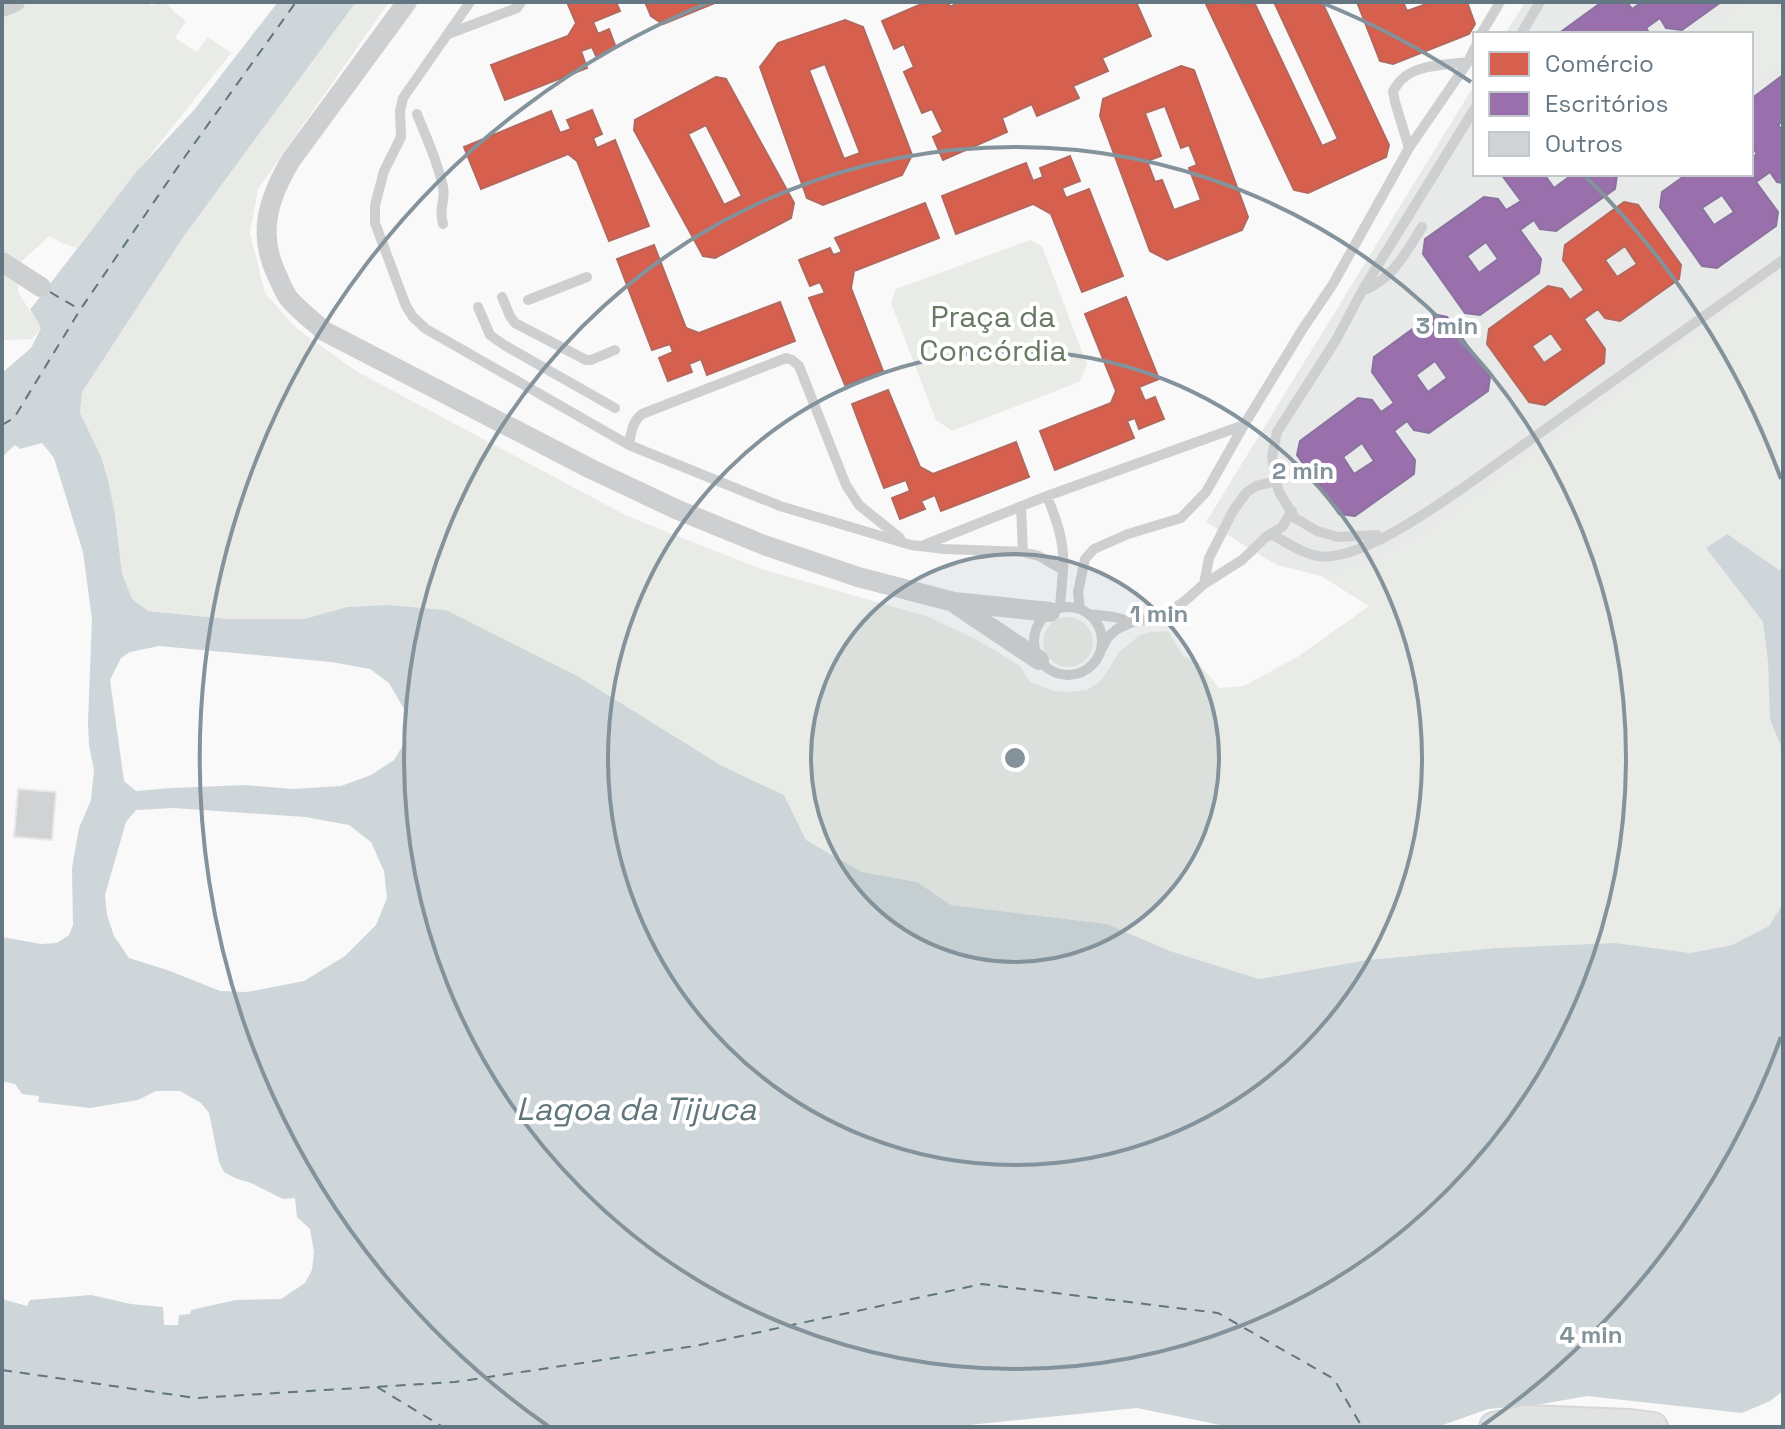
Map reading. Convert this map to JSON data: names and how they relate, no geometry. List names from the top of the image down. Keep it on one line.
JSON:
{"water":["Lagoa da Tijuca"],"parks":["Praça da Concórdia"],"legend":["Comércio","Escritórios","Outros"],"rings":["3 min","2 min","1 min","4 min"]}
